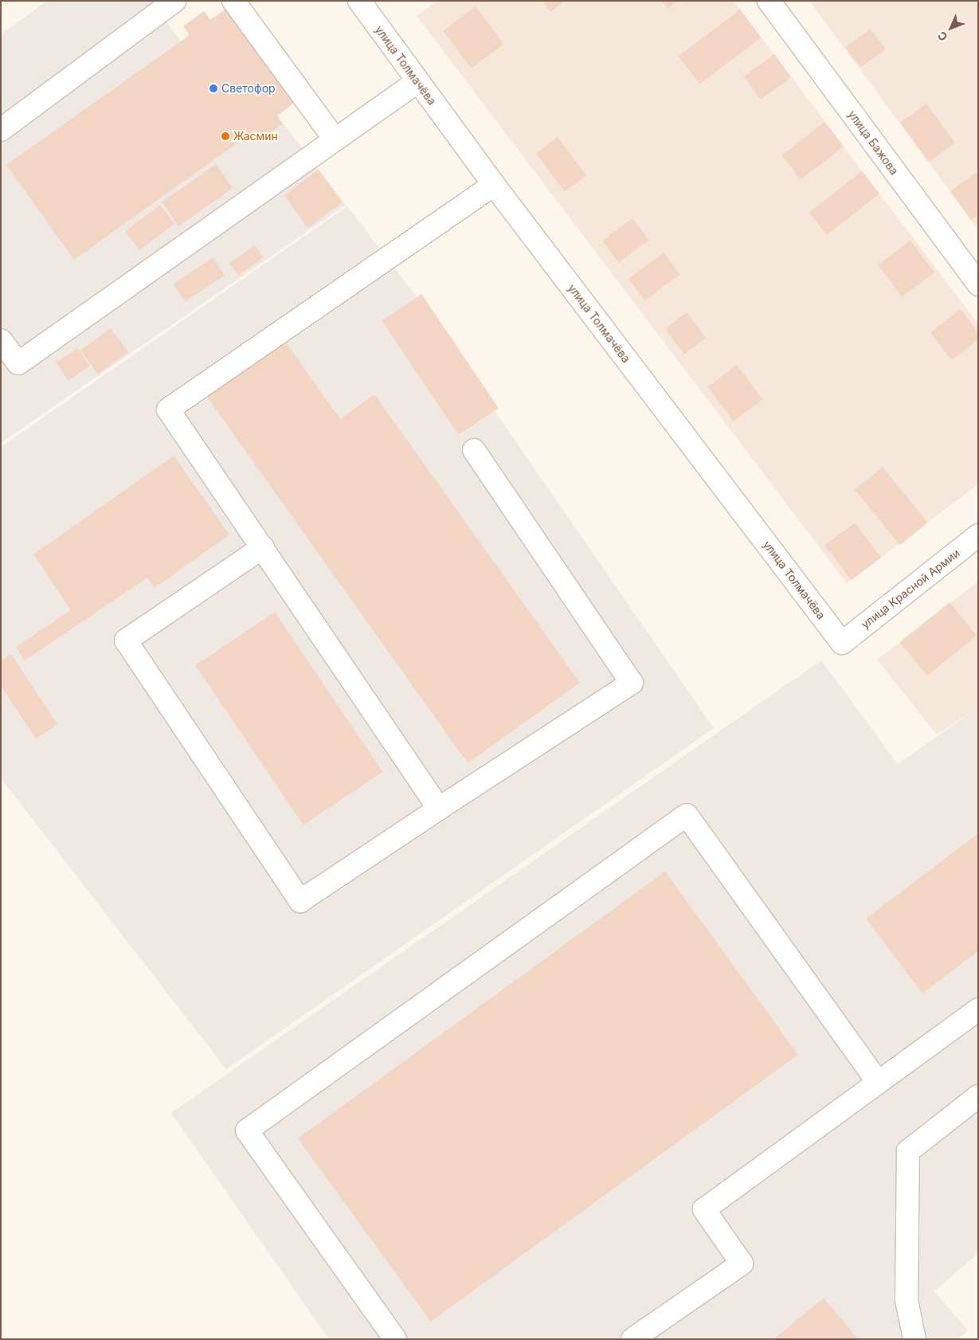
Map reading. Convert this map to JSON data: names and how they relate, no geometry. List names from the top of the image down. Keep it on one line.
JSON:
{"streets":{"street":["улица Толмачёва","улица Бажова","улица Красной Армии"]},"crossings":[["улица Толмачёва","улица Красной Армии"]],"places":["Светофор","Жасмин"],"north":"bottom left"}
